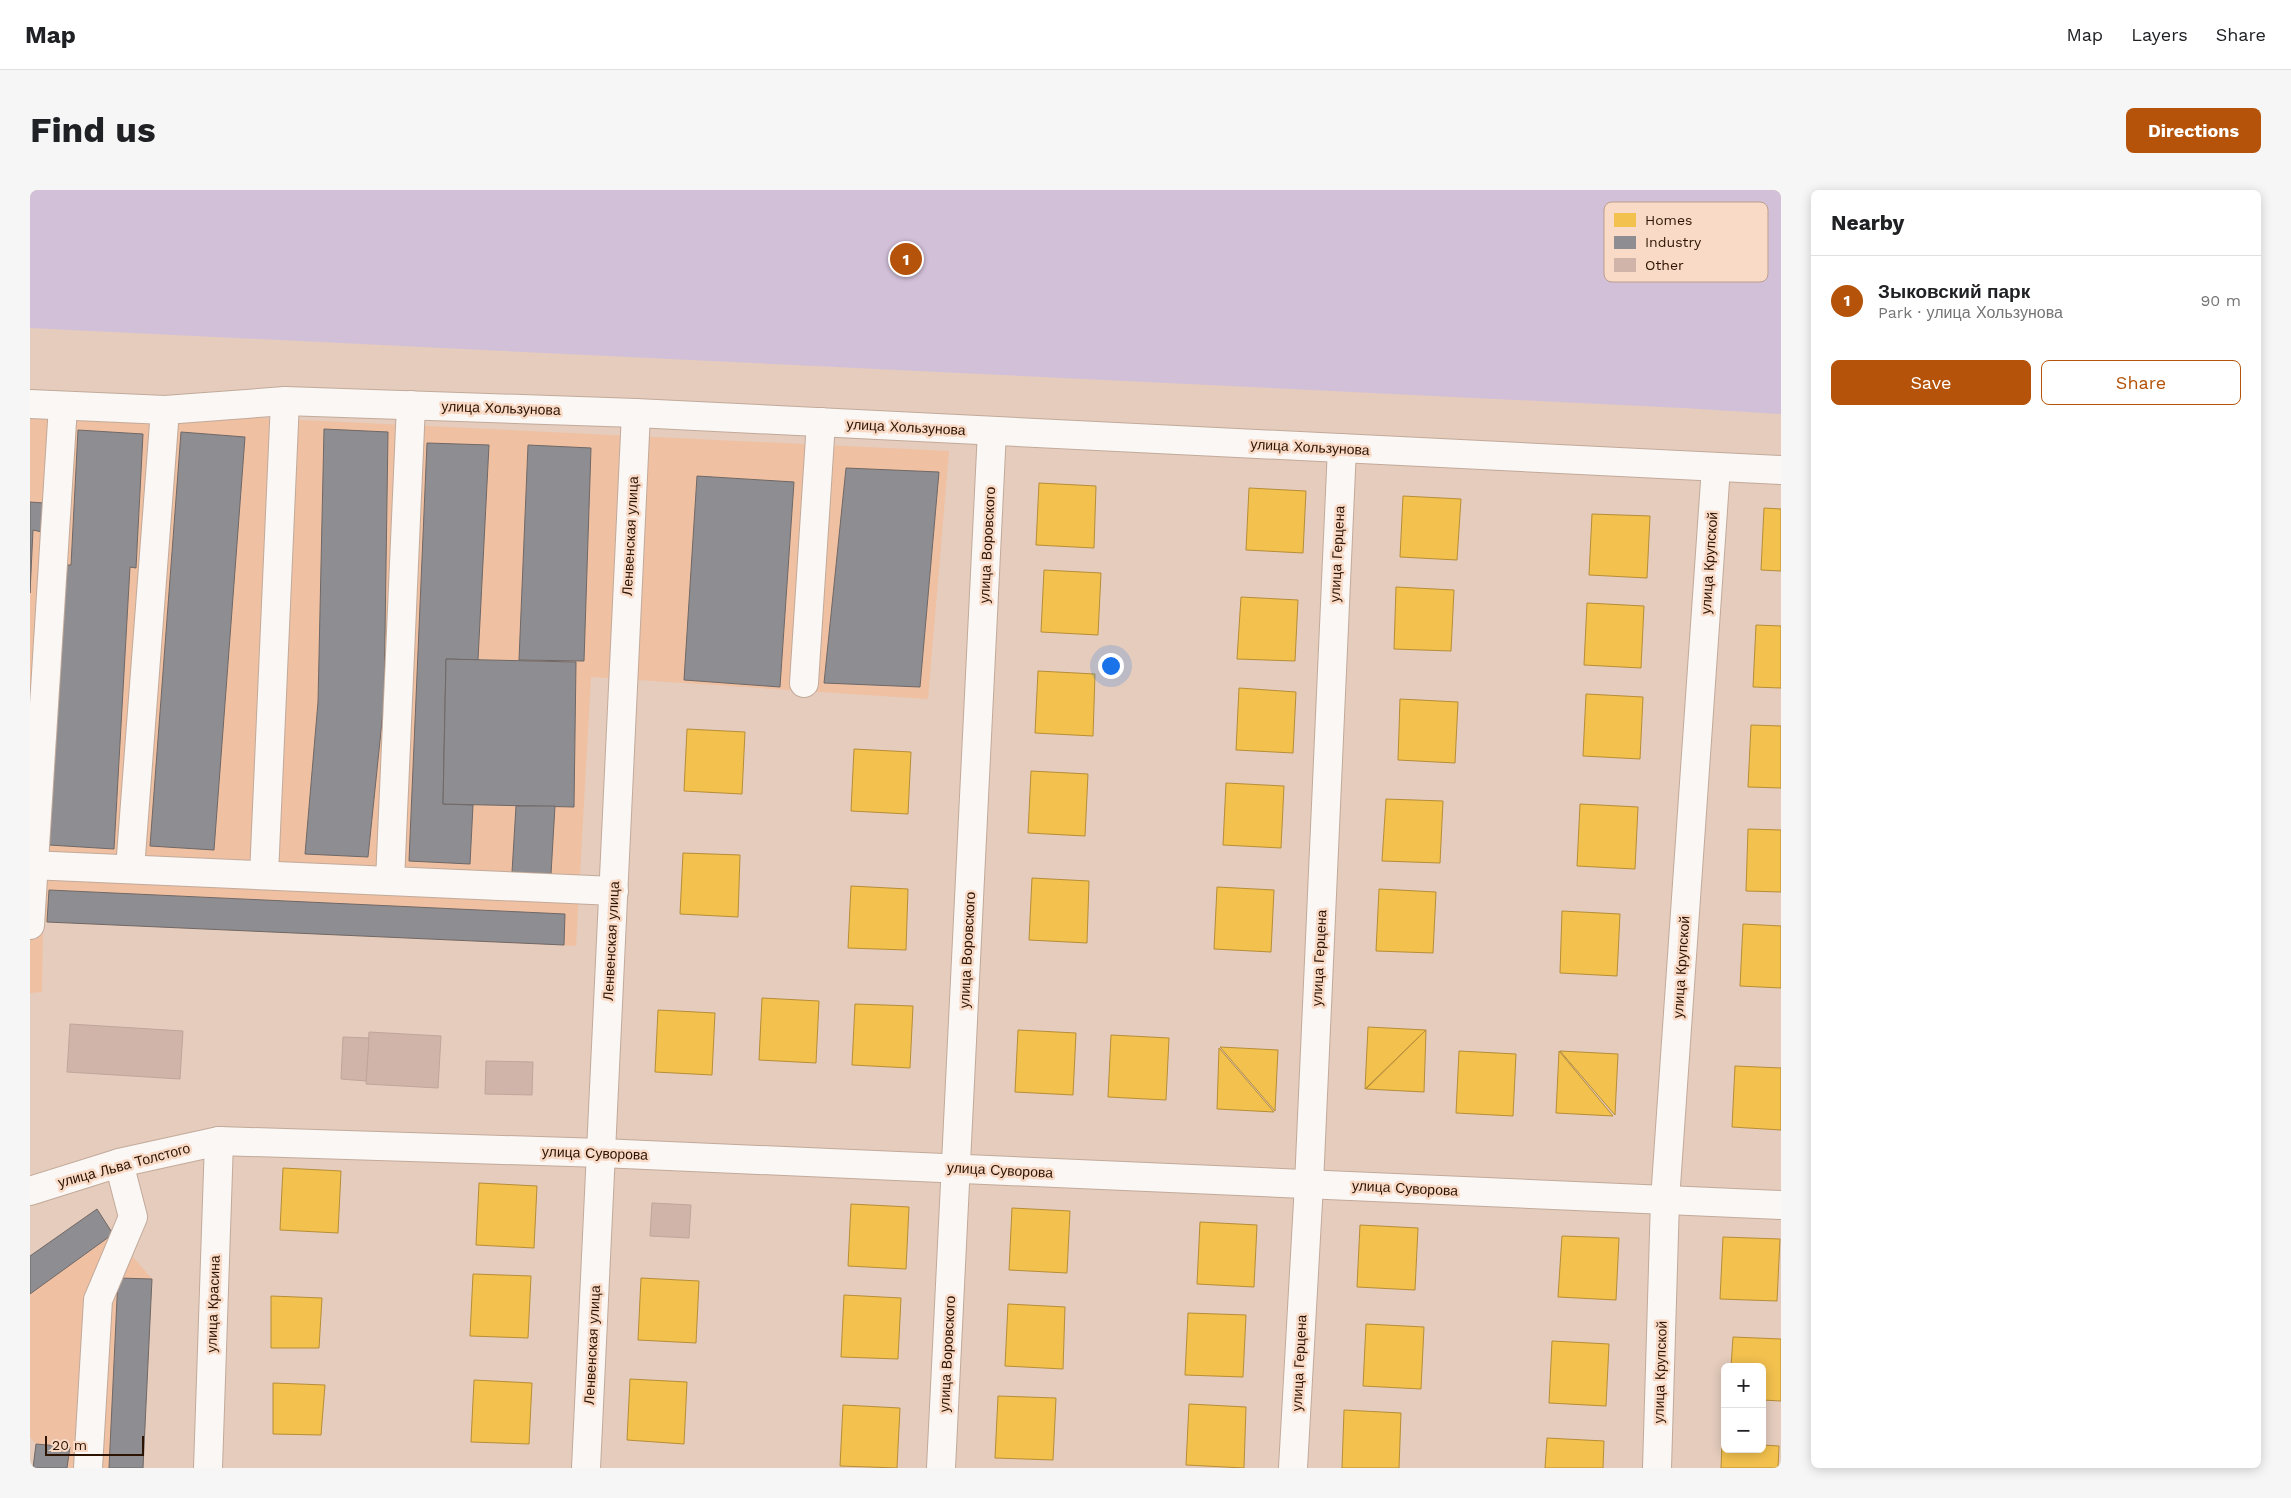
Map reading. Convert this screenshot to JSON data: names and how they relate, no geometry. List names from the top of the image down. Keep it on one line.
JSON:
{"streets":{"street":["улица Хользунова","Ленвенская улица","улица Воровского","улица Герцена","улица Крупской","улица Суворова","улица Льва Толстого","улица Красина"]},"crossings":[["улица Хользунова","Ленвенская улица"],["улица Хользунова","улица Воровского"],["улица Хользунова","улица Герцена"],["улица Хользунова","улица Крупской"],["Ленвенская улица","улица Суворова"],["улица Воровского","улица Суворова"],["улица Герцена","улица Суворова"],["улица Крупской","улица Суворова"],["улица Суворова","улица Льва Толстого"],["улица Суворова","улица Красина"],["улица Льва Толстого","улица Красина"]],"legend":["Homes","Industry","Other"],"scale_bar":"20 m","page":{"header":"Map","nav":["Map","Layers","Share"],"buttons":["Directions",["Save","Share"]],"title":"Find us","heading":"Nearby","pins":"1","list":[{"mark":"1","name":"Зыковский парк","note":"Park · улица Хользунова","value":"90 m"}],"map_buttons":["+","−"],"scale":"20 m"}}
